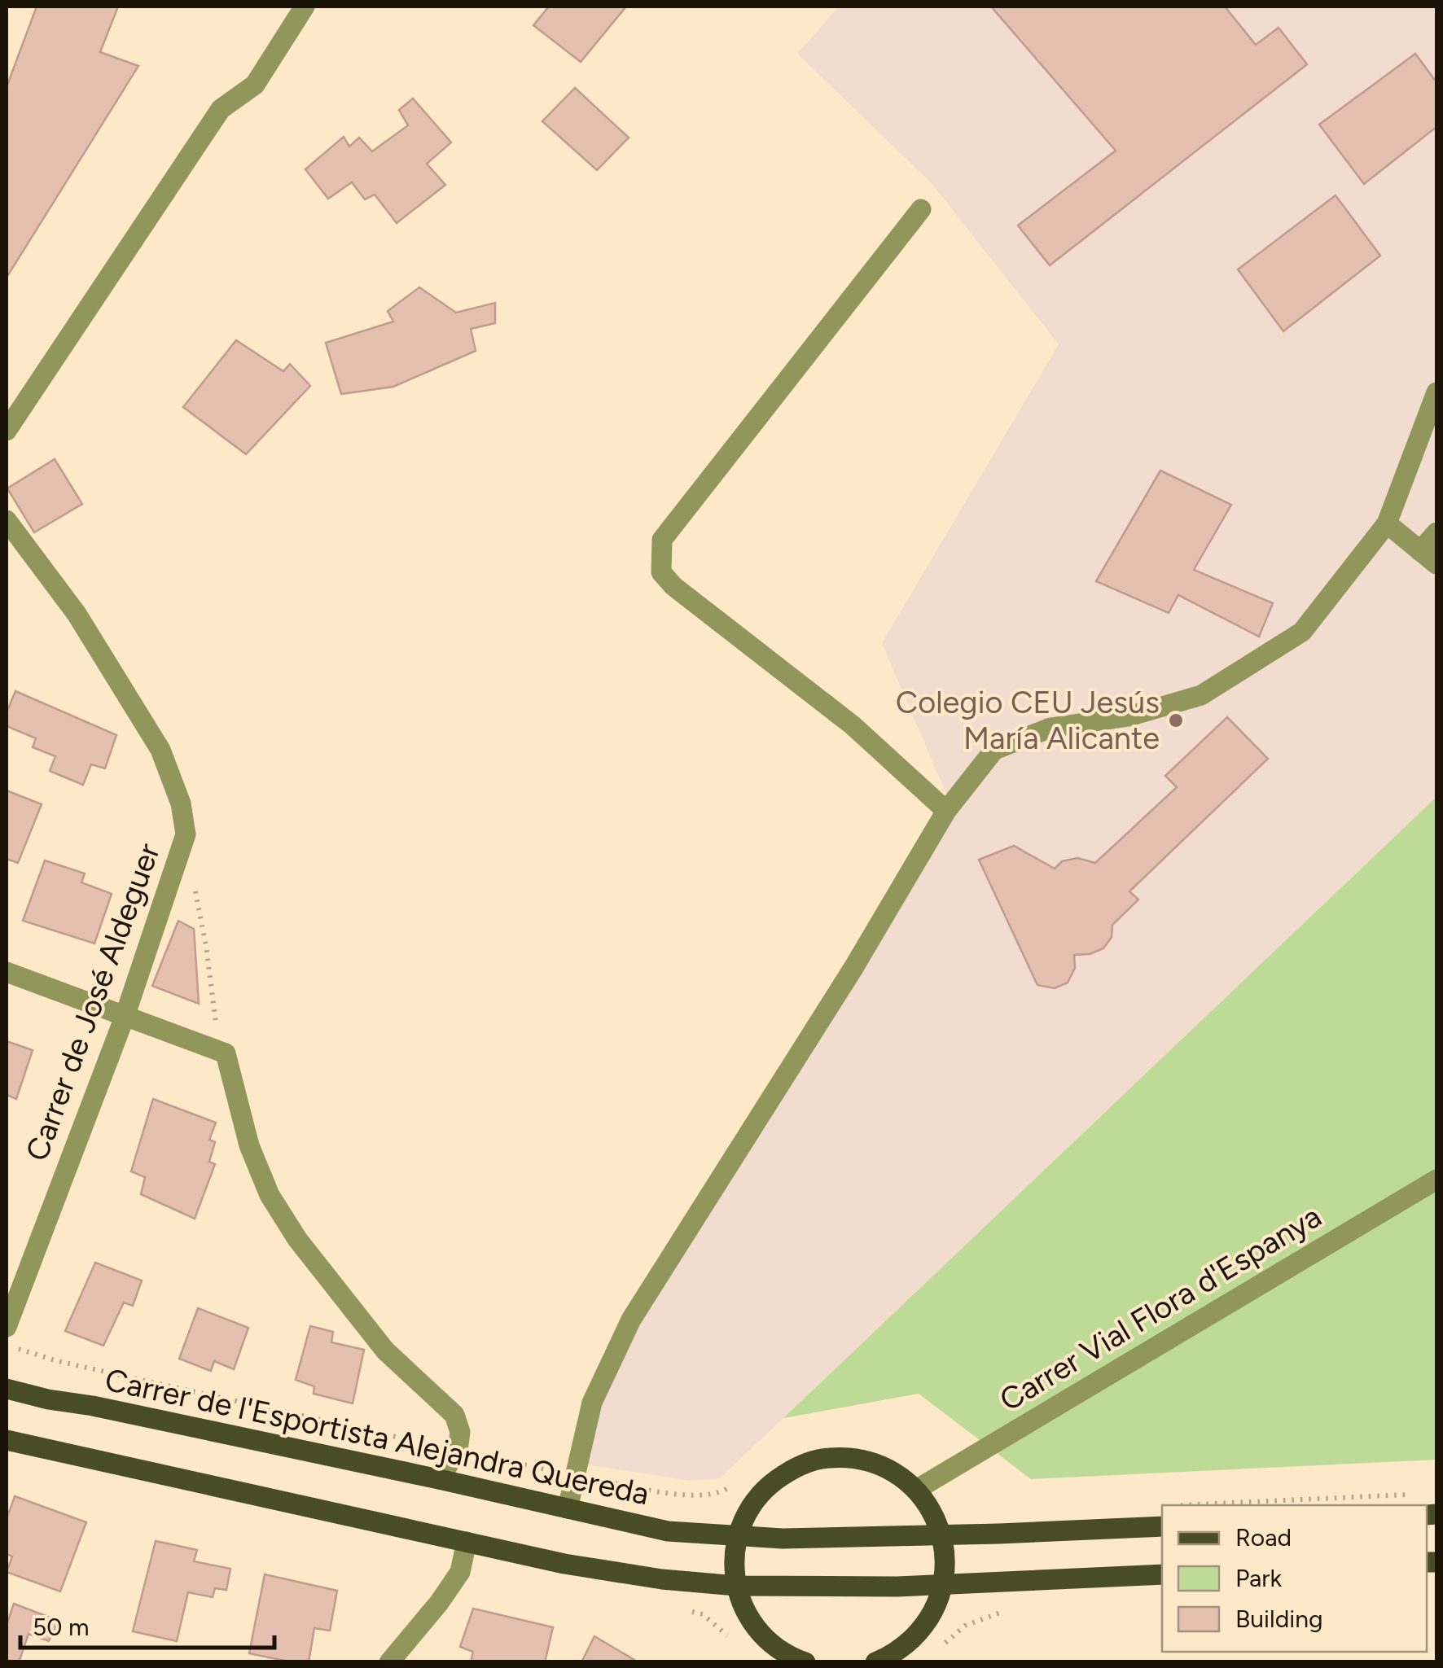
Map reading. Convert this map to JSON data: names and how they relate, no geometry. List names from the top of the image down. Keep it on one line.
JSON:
{"streets":{"main road":["Carrer de l'Esportista Alejandra Quereda"],"street":["Carrer de José Aldeguer","Carrer Vial Flora d'Espanya"]},"places":["Colegio CEU Jesús María Alicante"],"legend":["Road","Park","Building"],"scale_bar":"50 m"}
